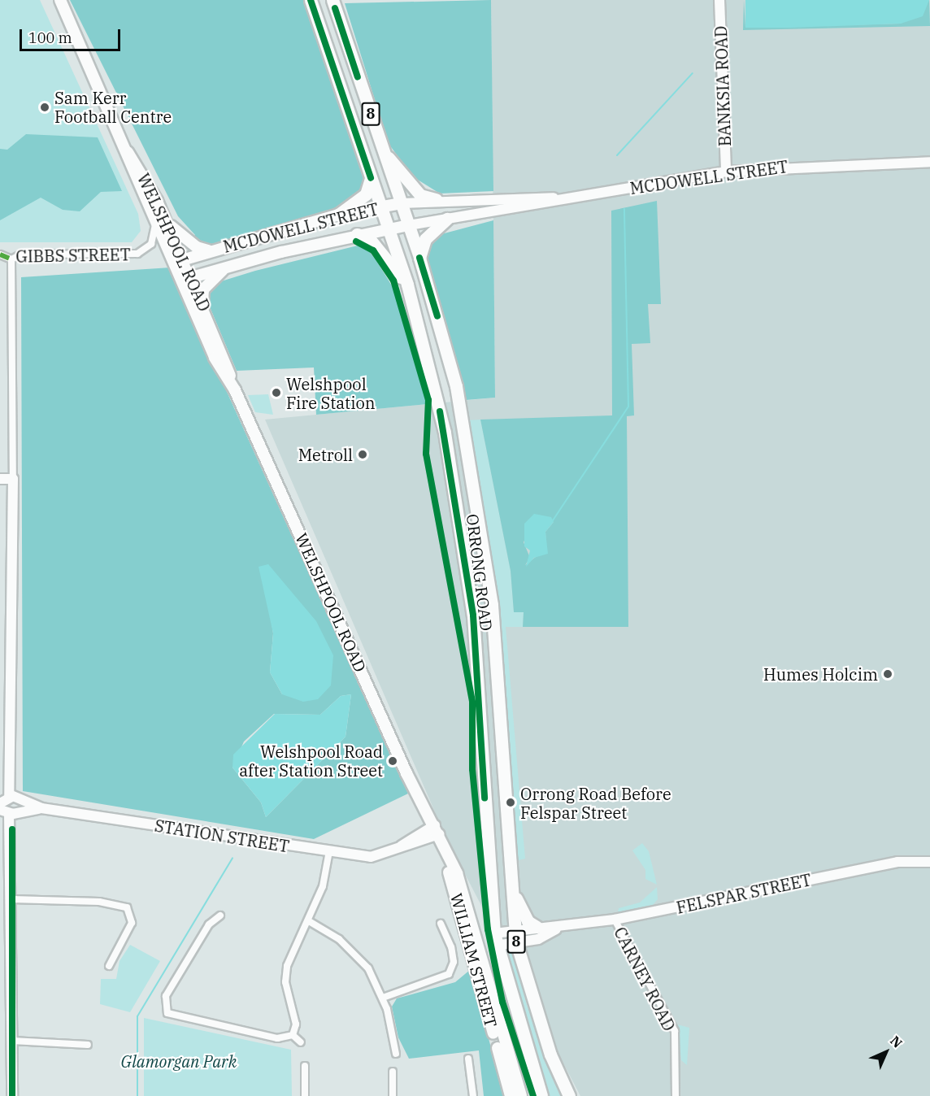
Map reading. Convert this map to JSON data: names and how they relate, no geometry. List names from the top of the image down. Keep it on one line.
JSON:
{"streets":{"highway":["8","ORRONG ROAD"],"main road":["MCDOWELL STREET","WELSHPOOL ROAD","WILLIAM STREET"],"street":["BANKSIA ROAD","GIBBS STREET","STATION STREET","FELSPAR STREET","CARNEY ROAD"]},"crossings":[["BANKSIA ROAD","MCDOWELL STREET"],["MCDOWELL STREET","WELSHPOOL ROAD"],["MCDOWELL STREET","ORRONG ROAD"],["WELSHPOOL ROAD","GIBBS STREET"],["WELSHPOOL ROAD","STATION STREET"],["WELSHPOOL ROAD","WILLIAM STREET"],["ORRONG ROAD","FELSPAR STREET"],["STATION STREET","WILLIAM STREET"],["FELSPAR STREET","CARNEY ROAD"]],"parks":["Glamorgan Park"],"places":["Sam Kerr Football Centre","Welshpool Fire Station","Metroll","Humes Holcim","Welshpool Road after Station Street","Orrong Road Before Felspar Street"],"scale_bar":"100 m","north":"top right"}
